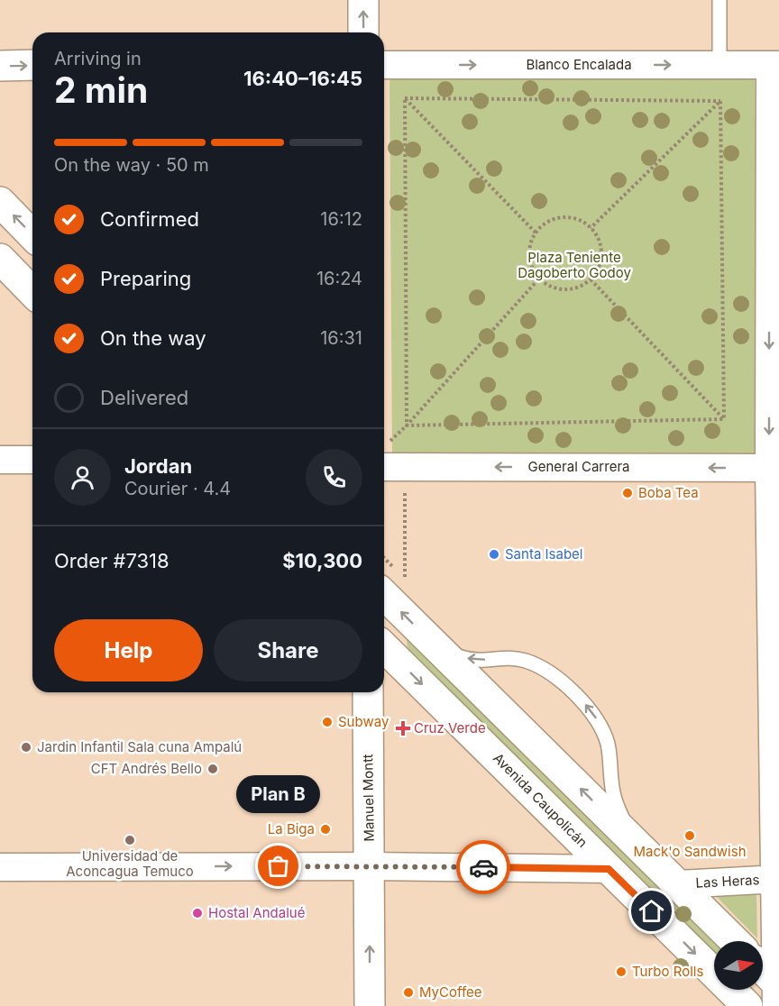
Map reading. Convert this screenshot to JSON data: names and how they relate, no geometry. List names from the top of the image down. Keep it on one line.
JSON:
{"streets":{"main road":["Manuel Montt","Avenida Caupolicán"],"street":["Blanco Encalada","General Carrera","Las Heras"]},"one_way":["Blanco Encalada","General Carrera","Manuel Montt"],"parks":["Plaza Teniente Dagoberto Godoy"],"places":{"other":["Boba Tea","Santa Isabel","Subway","Jardin Infantil Sala cuna Ampalú","CFT Andrés Bello","La Biga","Mack'o Sandwish","Universidad de Aconcagua Temuco","Plan B","Hostal Andalué","Turbo Rolls","MyCoffee"],"health":["Cruz Verde"]},"north":"right","page":{"heading":["2 min","Arriving in","16:40–16:45"],"panel":["Jordan","Courier · 4.4","Order #7318","$10,300"],"bar":"On the way · 50 m","list":[["Confirmed","16:12"],["Preparing","16:24"],["On the way","16:31"],"Delivered"],"buttons":["Help","Share"],"bubble":"Plan B"}}
